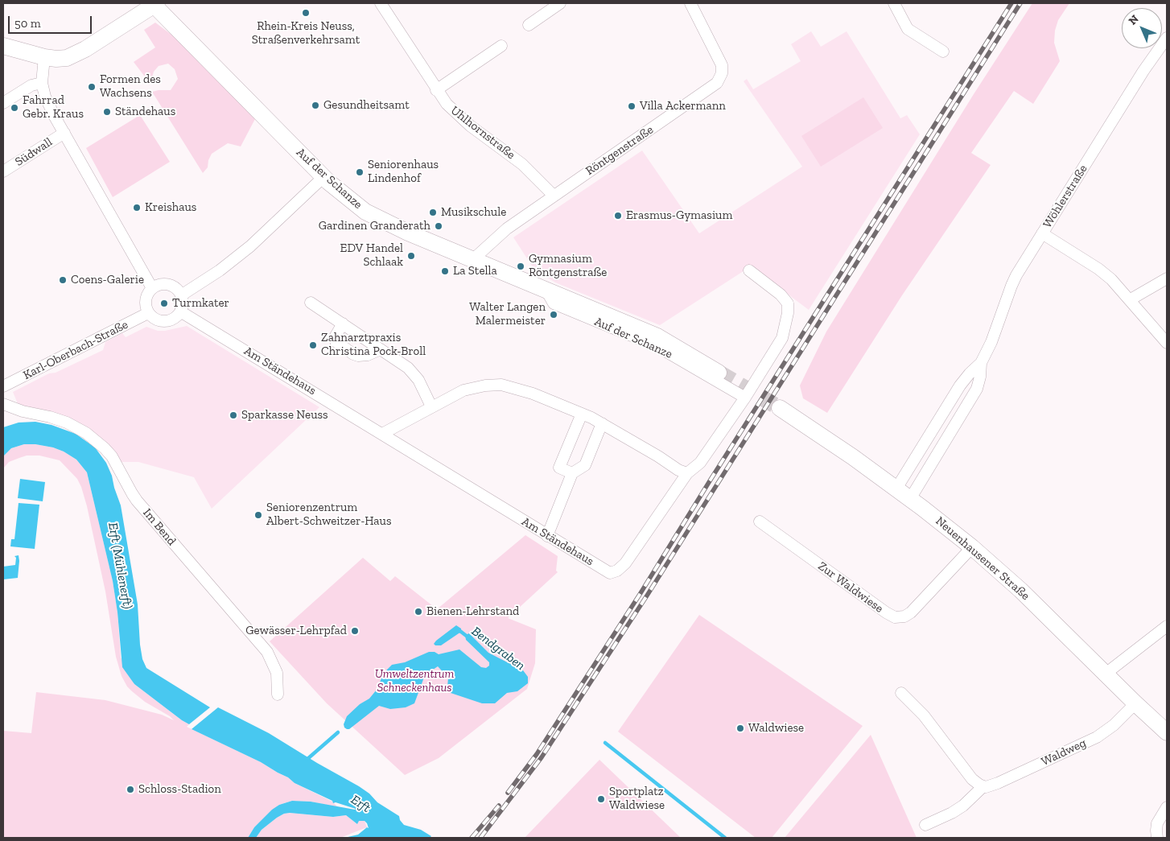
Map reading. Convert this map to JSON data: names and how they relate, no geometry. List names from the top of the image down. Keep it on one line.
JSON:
{"streets":{"main road":["Auf der Schanze","Neuenhausener Straße"],"street":["Uhlhornstraße","Röntgenstraße","Südwall","Wöhlerstraße","Karl-Oberbach-Straße","Am Ständehaus","Im Bend","Zur Waldwiese","Waldweg"]},"crossings":[["Uhlhornstraße","Röntgenstraße"],["Röntgenstraße","Auf der Schanze"],["Auf der Schanze","Am Ständehaus"],["Wöhlerstraße","Neuenhausener Straße"],["Karl-Oberbach-Straße","Am Ständehaus"],["Neuenhausener Straße","Zur Waldwiese"],["Neuenhausener Straße","Waldweg"]],"water":["Erft (Mühlenerft)","Bendgraben","Erft"],"parks":["Umweltzentrum Schneckenhaus"],"places":["Rhein-Kreis Neuss, Straßenverkehrsamt","Formen des Wachsens","Gesundheitsamt","Villa Ackermann","Fahrrad Gebr. Kraus","Ständehaus","Seniorenhaus Lindenhof","Kreishaus","Musikschule","Erasmus-Gymasium","Gardinen Granderath","EDV Handel Schlaak","Gymnasium Röntgenstraße","La Stella","Coens-Galerie","Turmkater","Walter Langen Malermeister","Zahnarztpraxis Christina Pock-Broll","Sparkasse Neuss","Seniorenzentrum Albert-Schweitzer-Haus","Bienen-Lehrstand","Gewässer-Lehrpfad","Waldwiese","Schloss-Stadion","Sportplatz Waldwiese"],"scale_bar":"50 m","north":"top left"}
